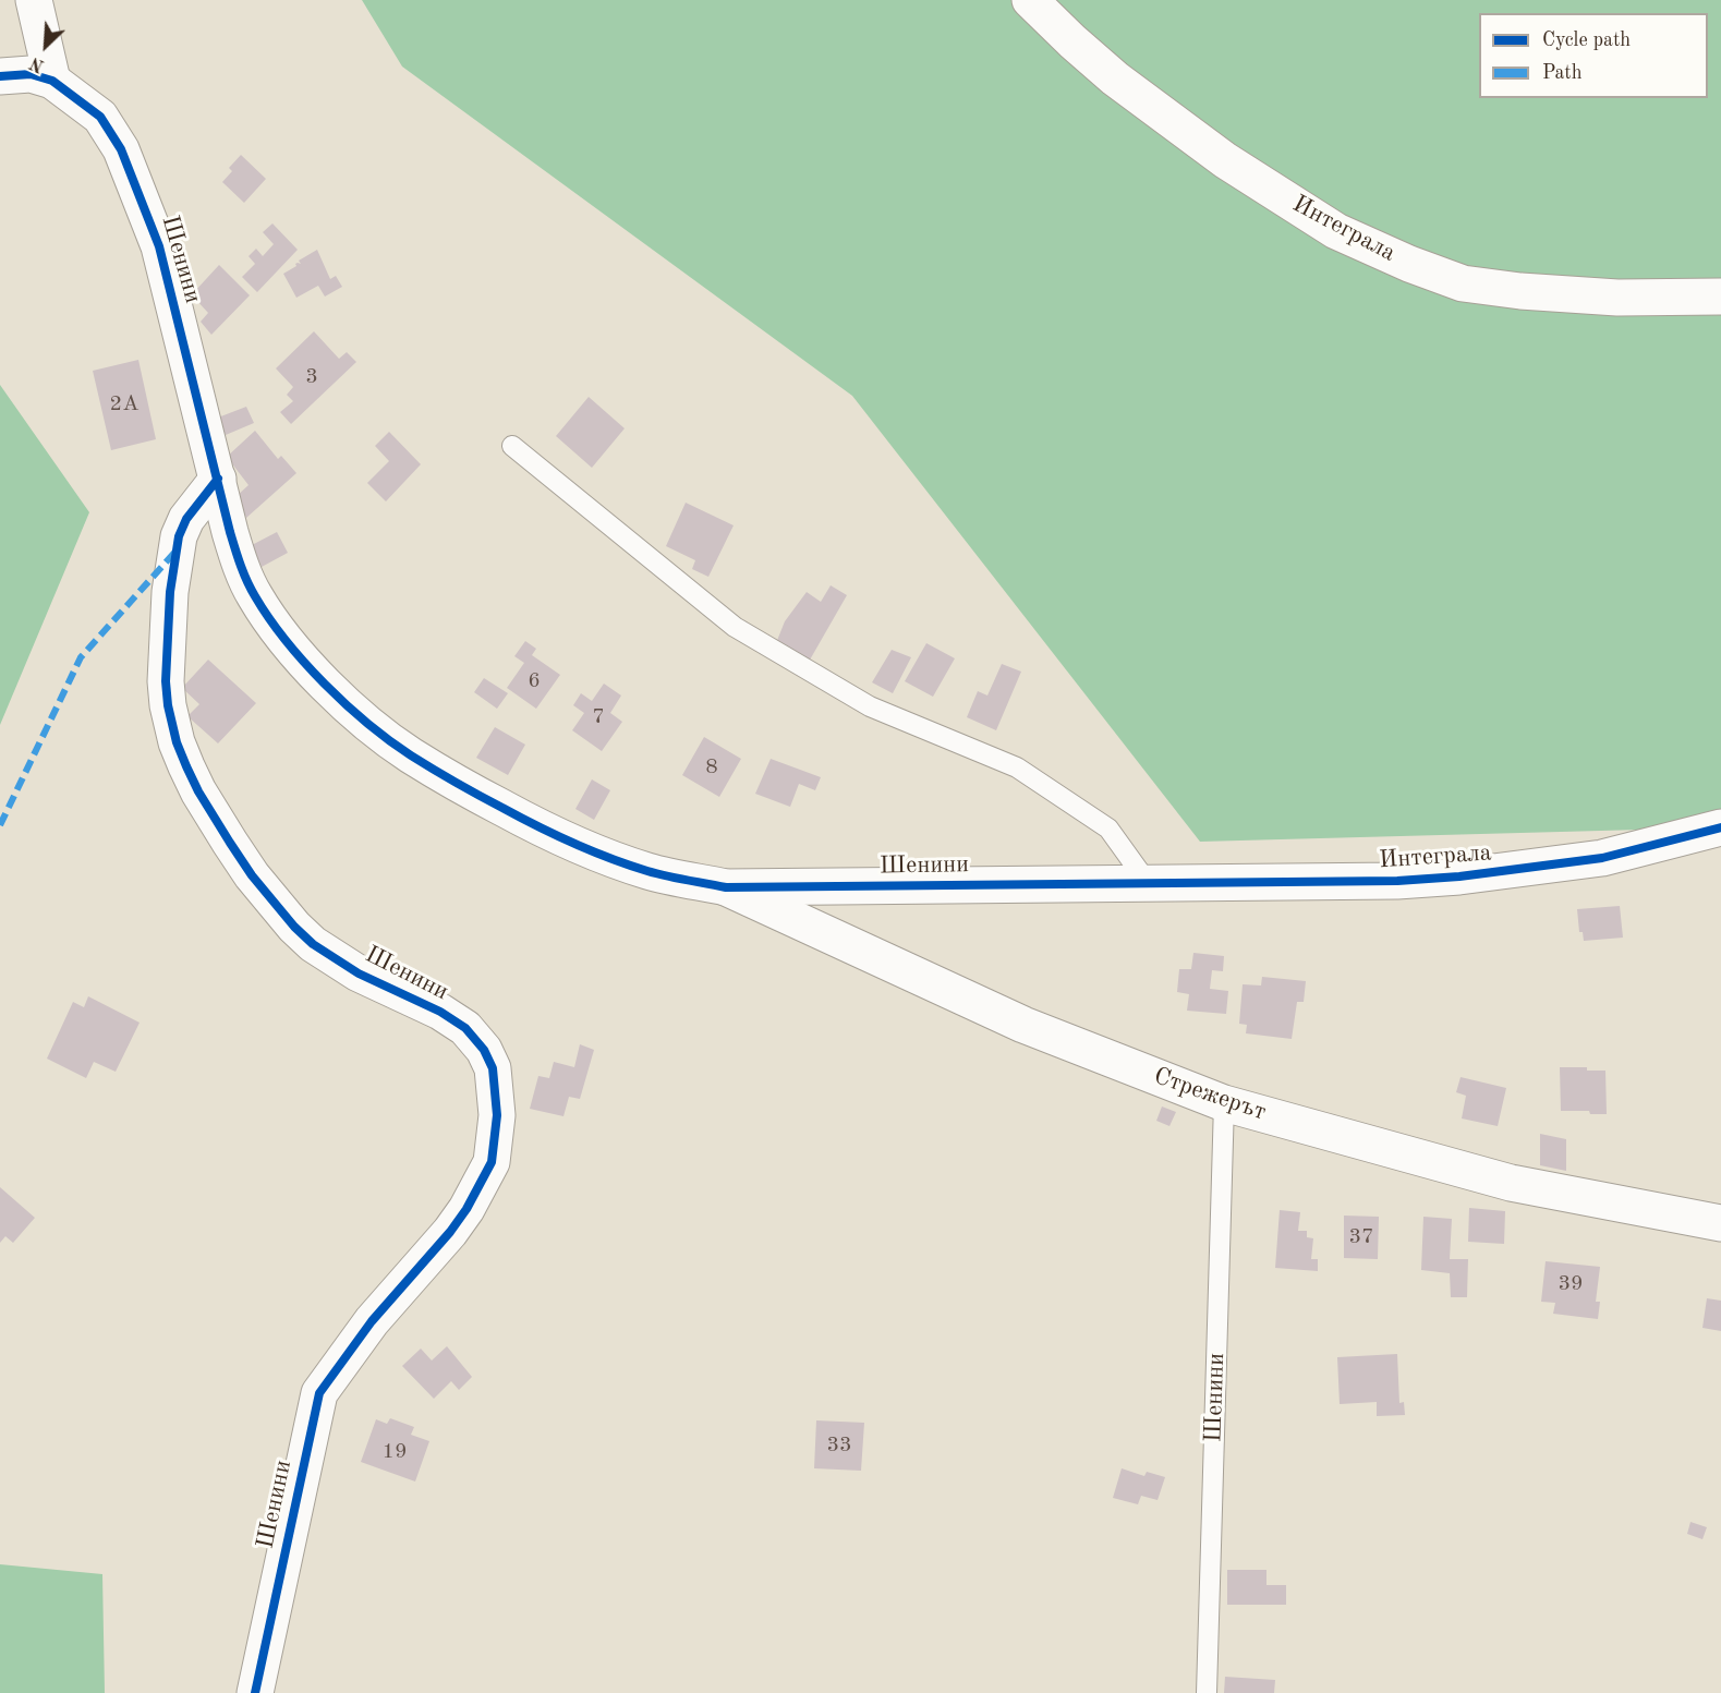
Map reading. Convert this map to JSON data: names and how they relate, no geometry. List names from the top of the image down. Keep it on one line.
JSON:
{"streets":{"street":["Интеграла","Шенини","Стрежерът"]},"crossings":[["Интеграла","Шенини"],["Шенини","Стрежерът"]],"house_numbers":["3","2А","6","7","8","37","39","33","19"],"legend":["Cycle path","Path"],"north":"bottom left"}
